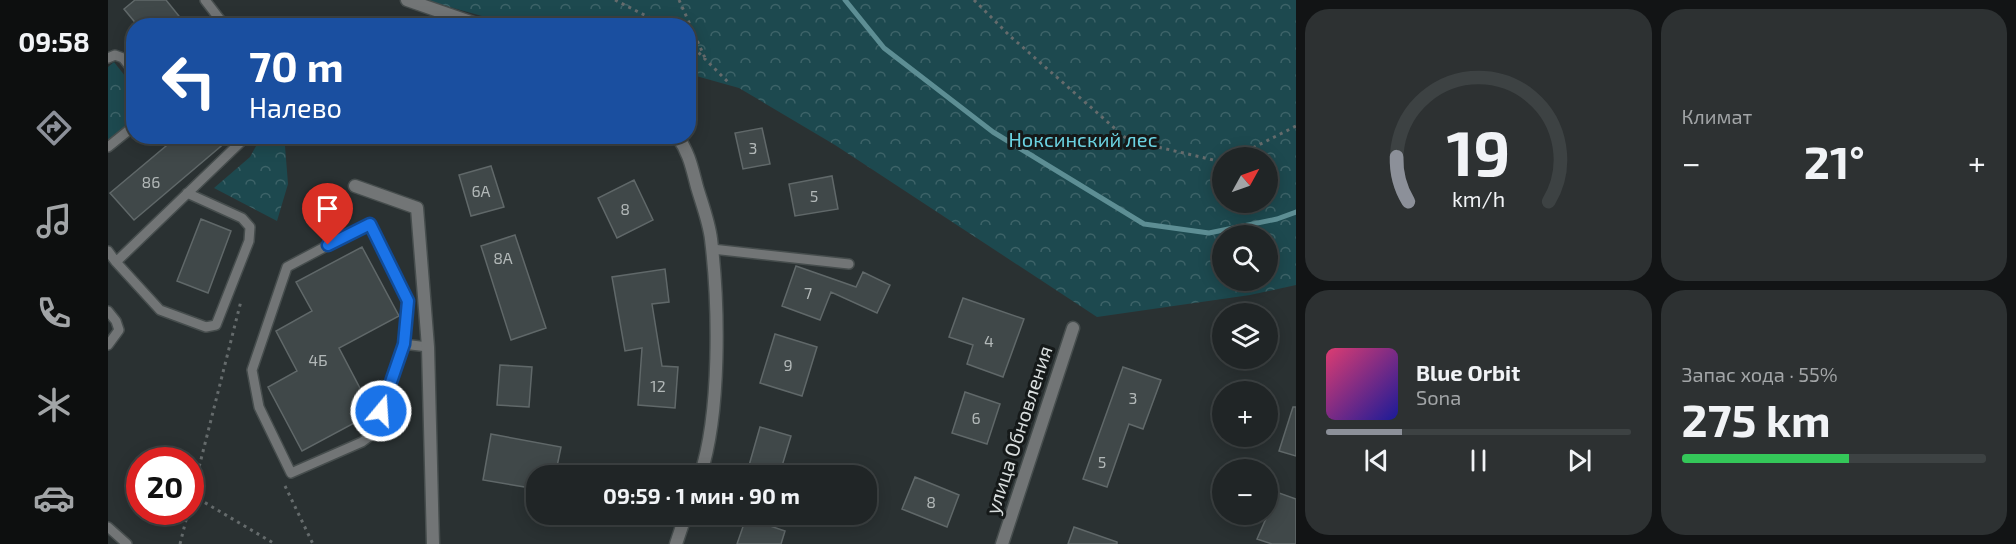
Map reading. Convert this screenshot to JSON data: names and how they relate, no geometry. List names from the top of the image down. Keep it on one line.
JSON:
{"streets":{"street":["улица Обновления"]},"parks":["Ноксинский лес"],"house_numbers":["3","86","6А","5","8","8А","7","4","4Б","9","12","3","6","5","8"],"north":"top right","page":{"tabs":"09:58","tile":["Климат",["Запас хода · 55%","275 km"]],"turn":["70 m","Налево"],"heat":["−","21°","+"],"map_buttons":["+","−"],"song":["Blue Orbit","Sona"],"limit":"20","trip":"09:59 · 1 мин · 90 m","gauge":["19","km/h"]}}
